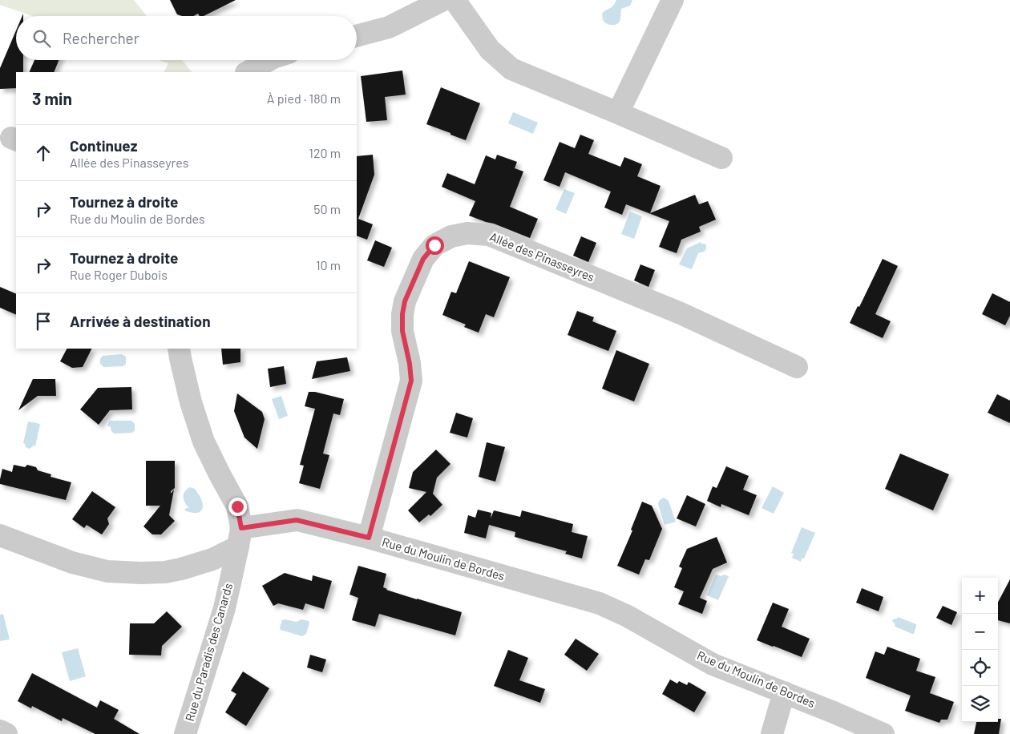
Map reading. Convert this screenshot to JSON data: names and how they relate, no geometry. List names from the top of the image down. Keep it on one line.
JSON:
{"streets":{"street":["Allée des Pinasseyres","Rue du Moulin de Bordes","Rue du Paradis des Canards"]},"crossings":[["Allée des Pinasseyres","Rue du Moulin de Bordes"],["Rue du Moulin de Bordes","Rue du Paradis des Canards"]],"page":{"search":"Rechercher","heading":["3 min","À pied · 180 m"],"list":[["Continuez","Allée des Pinasseyres","120 m"],["Tournez à droite","Rue du Moulin de Bordes","50 m"],["Tournez à droite","Rue Roger Dubois","10 m"],"Arrivée à destination"],"map_buttons":["+","−"]}}
